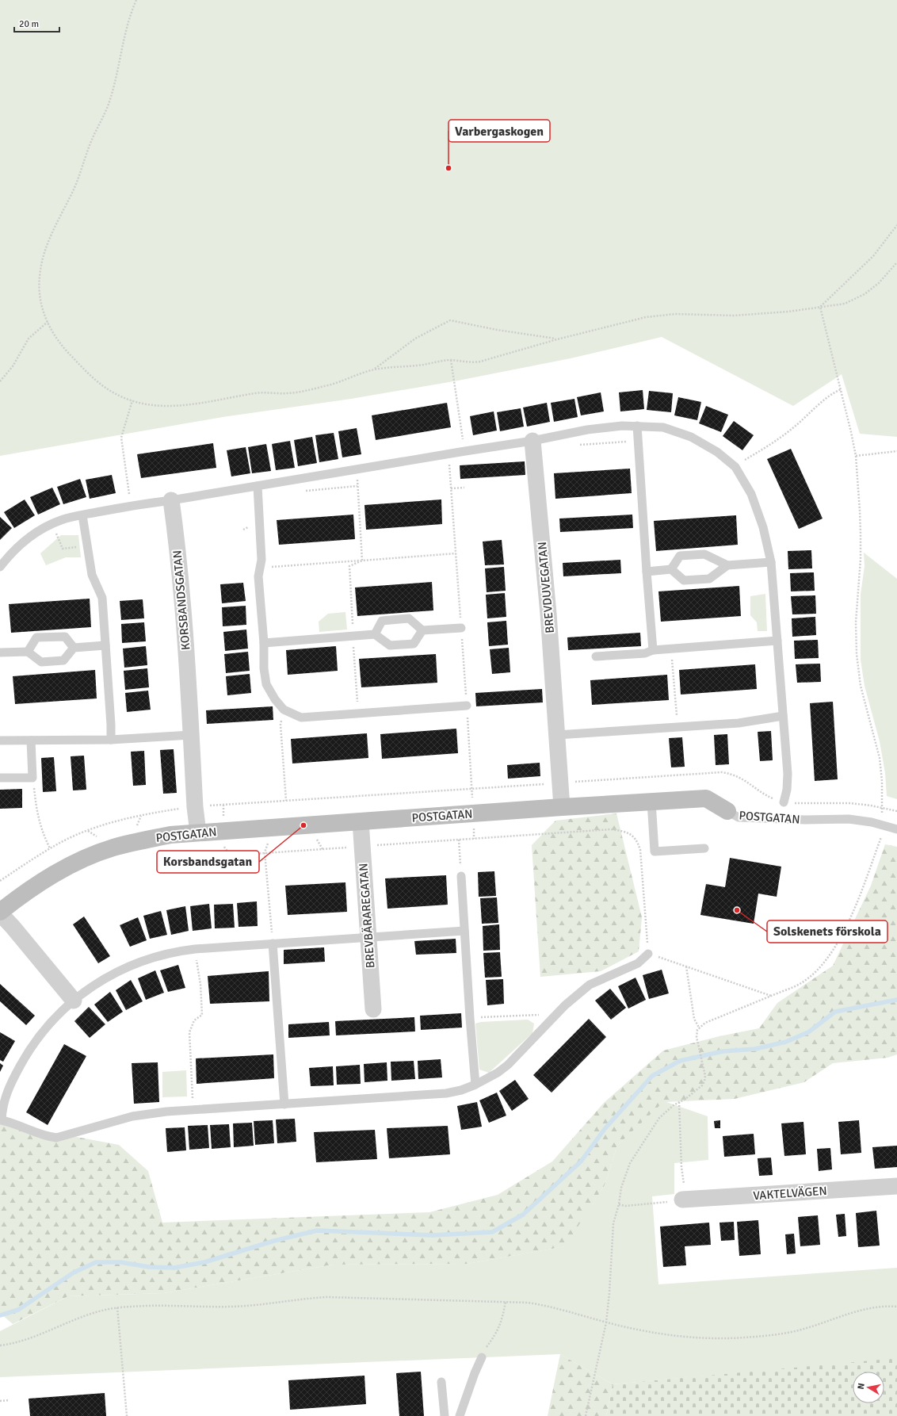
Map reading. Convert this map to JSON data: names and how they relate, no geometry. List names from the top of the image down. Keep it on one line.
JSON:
{"streets":{"street":["BREVDUVEGATAN","KORSBANDSGATAN","POSTGATAN","BREVBÄRAREGATAN","VAKTELVÄGEN"]},"crossings":[["BREVDUVEGATAN","POSTGATAN"],["KORSBANDSGATAN","POSTGATAN"],["POSTGATAN","BREVBÄRAREGATAN"]],"places":["Varbergaskogen","Korsbandsgatan","Solskenets förskola"],"scale_bar":"20 m","north":"left"}
